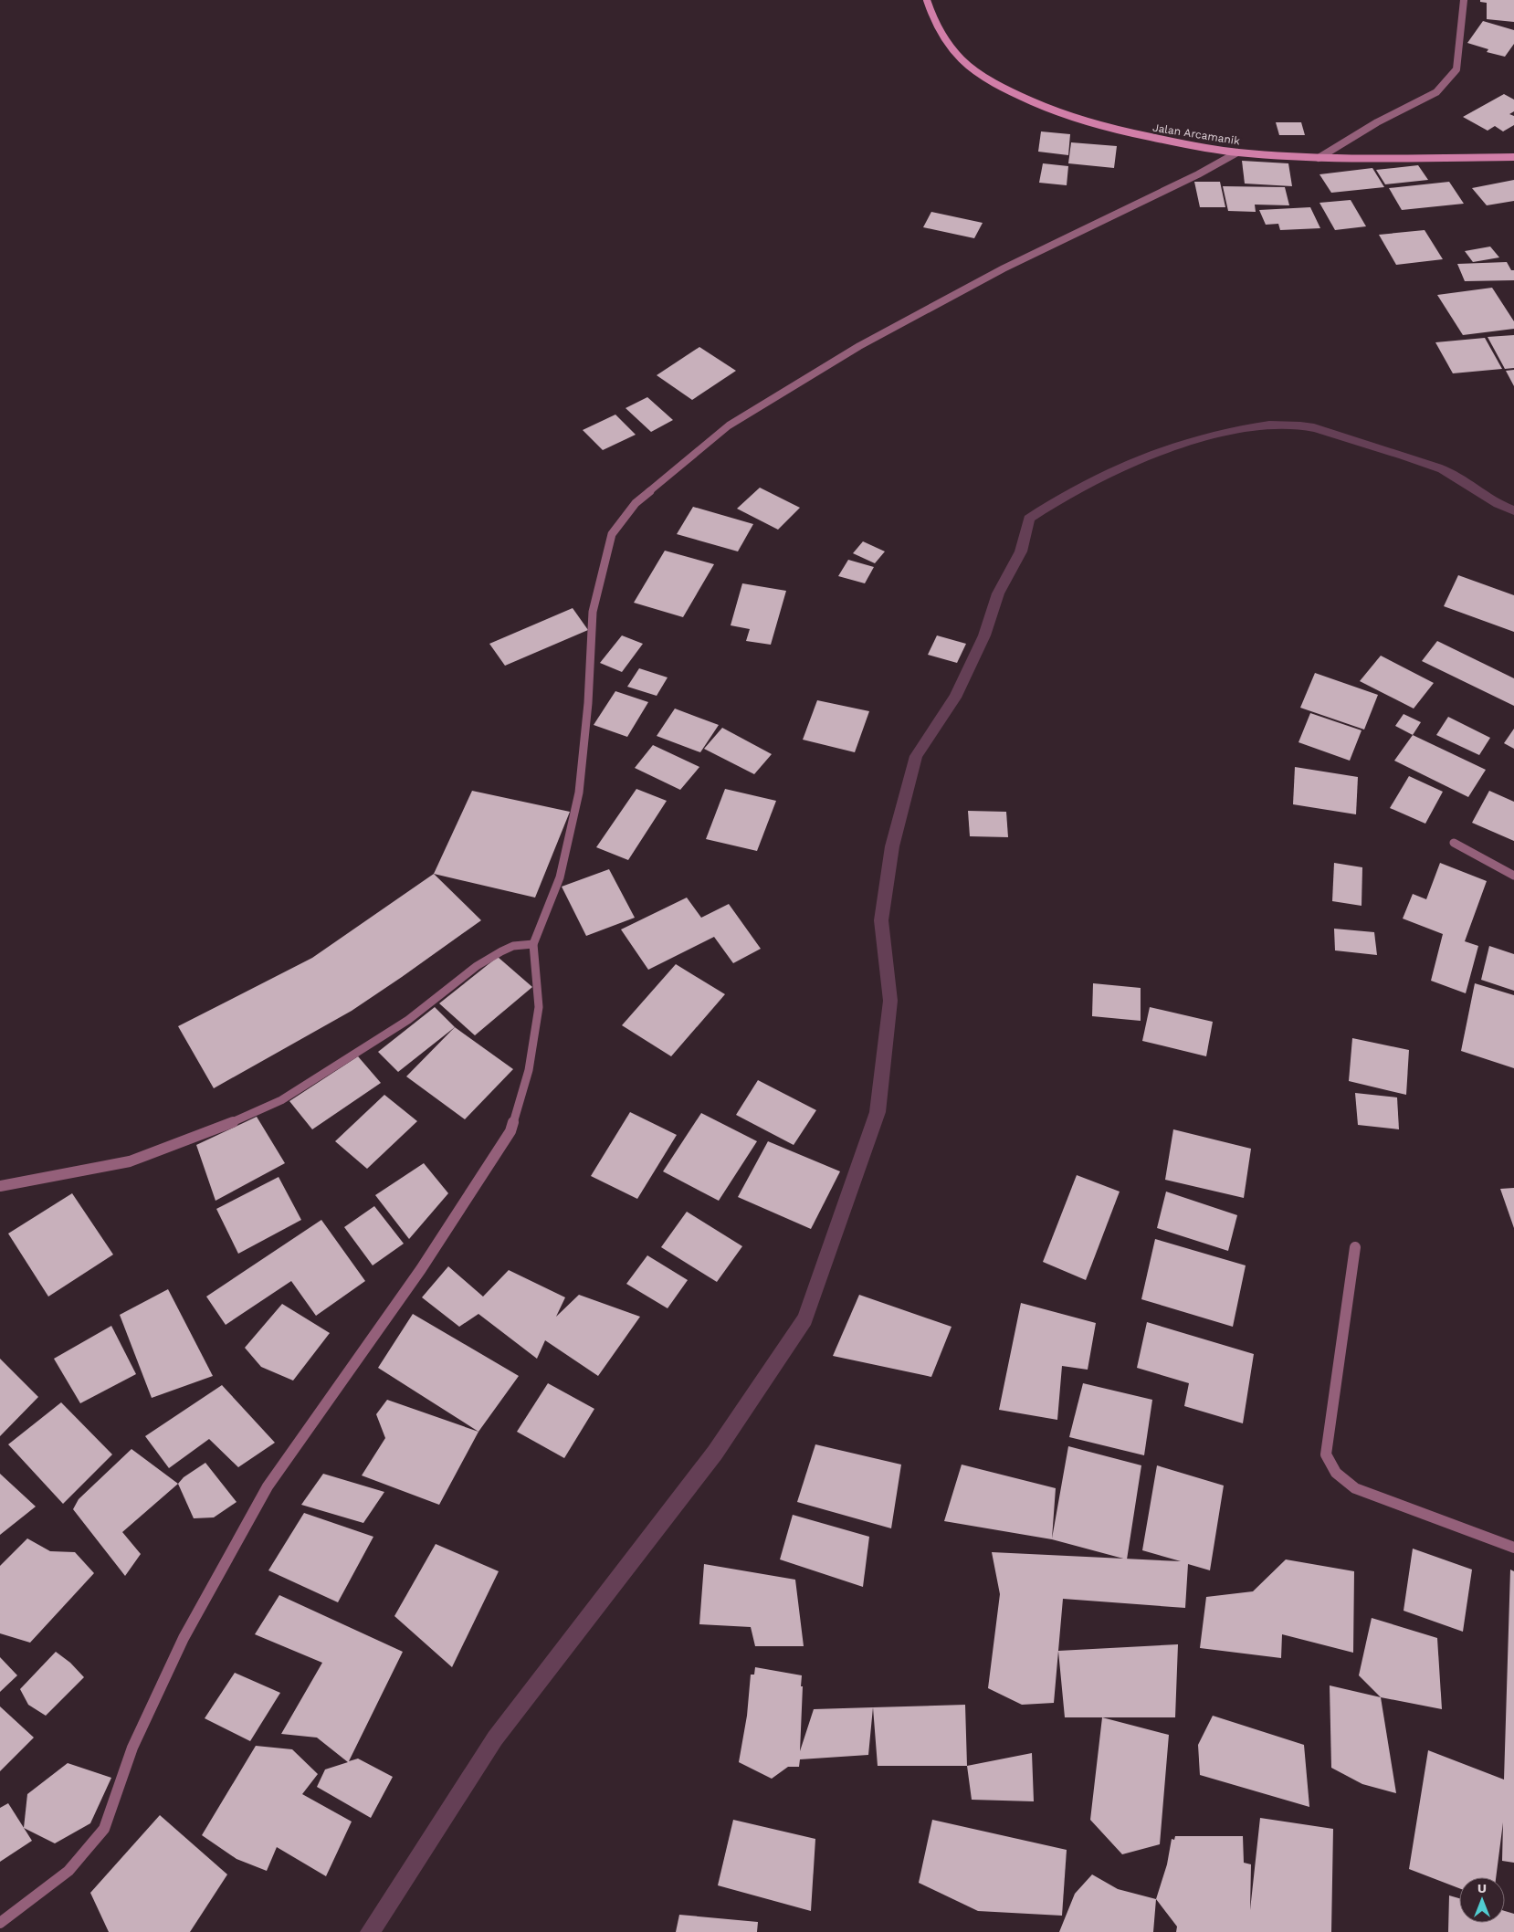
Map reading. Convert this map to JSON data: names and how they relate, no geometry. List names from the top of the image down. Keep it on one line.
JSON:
{"streets":{"street":["Jalan Arcamanik"]},"north":"top"}
